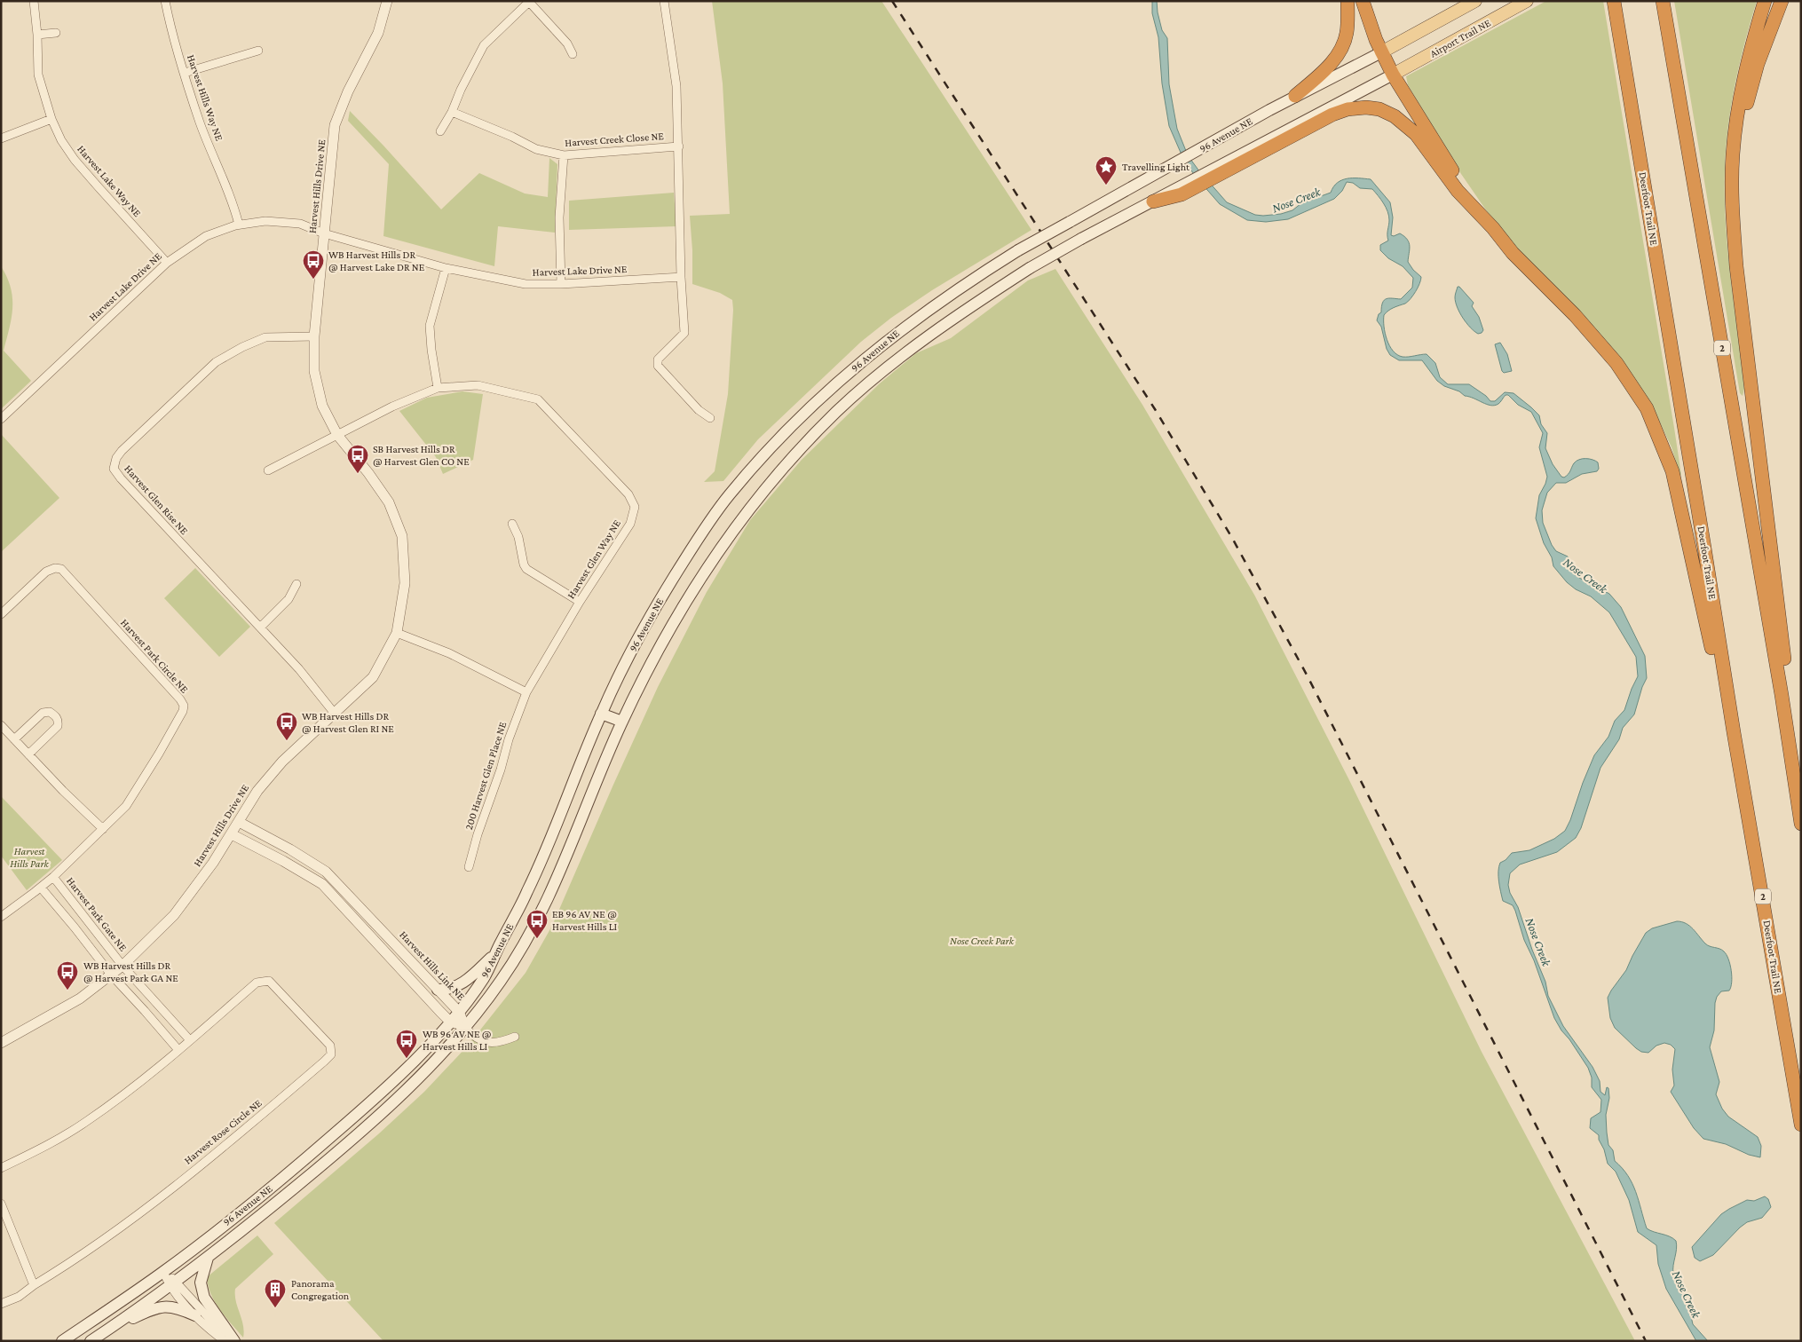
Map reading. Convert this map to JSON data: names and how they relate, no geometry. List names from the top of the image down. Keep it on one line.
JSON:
{"streets":{"highway":["Deerfoot Trail NE","2"],"main road":["Airport Trail NE","96 Avenue NE"],"street":["Harvest Hills Way NE","Harvest Creek Close NE","Harvest Lake Way NE","Harvest Hills Drive NE","Harvest Lake Drive NE","Harvest Glen Rise NE","Harvest Glen Way NE","Harvest Park Circle NE","200 Harvest Glen Place NE","Harvest Park Gate NE","Harvest Hills Link NE","Harvest Rose Circle NE"]},"crossings":[["Harvest Hills Way NE","Harvest Lake Drive NE"],["96 Avenue NE","Harvest Hills Link NE"],["Harvest Creek Close NE","Harvest Lake Drive NE"],["Harvest Lake Way NE","Harvest Lake Drive NE"],["Harvest Hills Drive NE","Harvest Lake Drive NE"],["Harvest Hills Drive NE","Harvest Glen Rise NE"],["Harvest Hills Drive NE","Harvest Glen Way NE"],["Harvest Hills Drive NE","Harvest Park Gate NE"],["Harvest Hills Drive NE","Harvest Hills Link NE"],["Harvest Glen Way NE","200 Harvest Glen Place NE"],["Harvest Park Circle NE","Harvest Park Gate NE"]],"water":["Nose Creek"],"parks":["Harvest Hills Park","Nose Creek Park"],"places":{"place":["Travelling Light"],"bus stop":["WB Harvest Hills DR @ Harvest Lake DR NE","SB Harvest Hills DR @ Harvest Glen CO NE","WB Harvest Hills DR @ Harvest Glen RI NE","EB 96 AV NE @ Harvest Hills LI","WB Harvest Hills DR @ Harvest Park GA NE","WB 96 AV NE @ Harvest Hills LI"],"building":["Panorama Congregation"]}}
